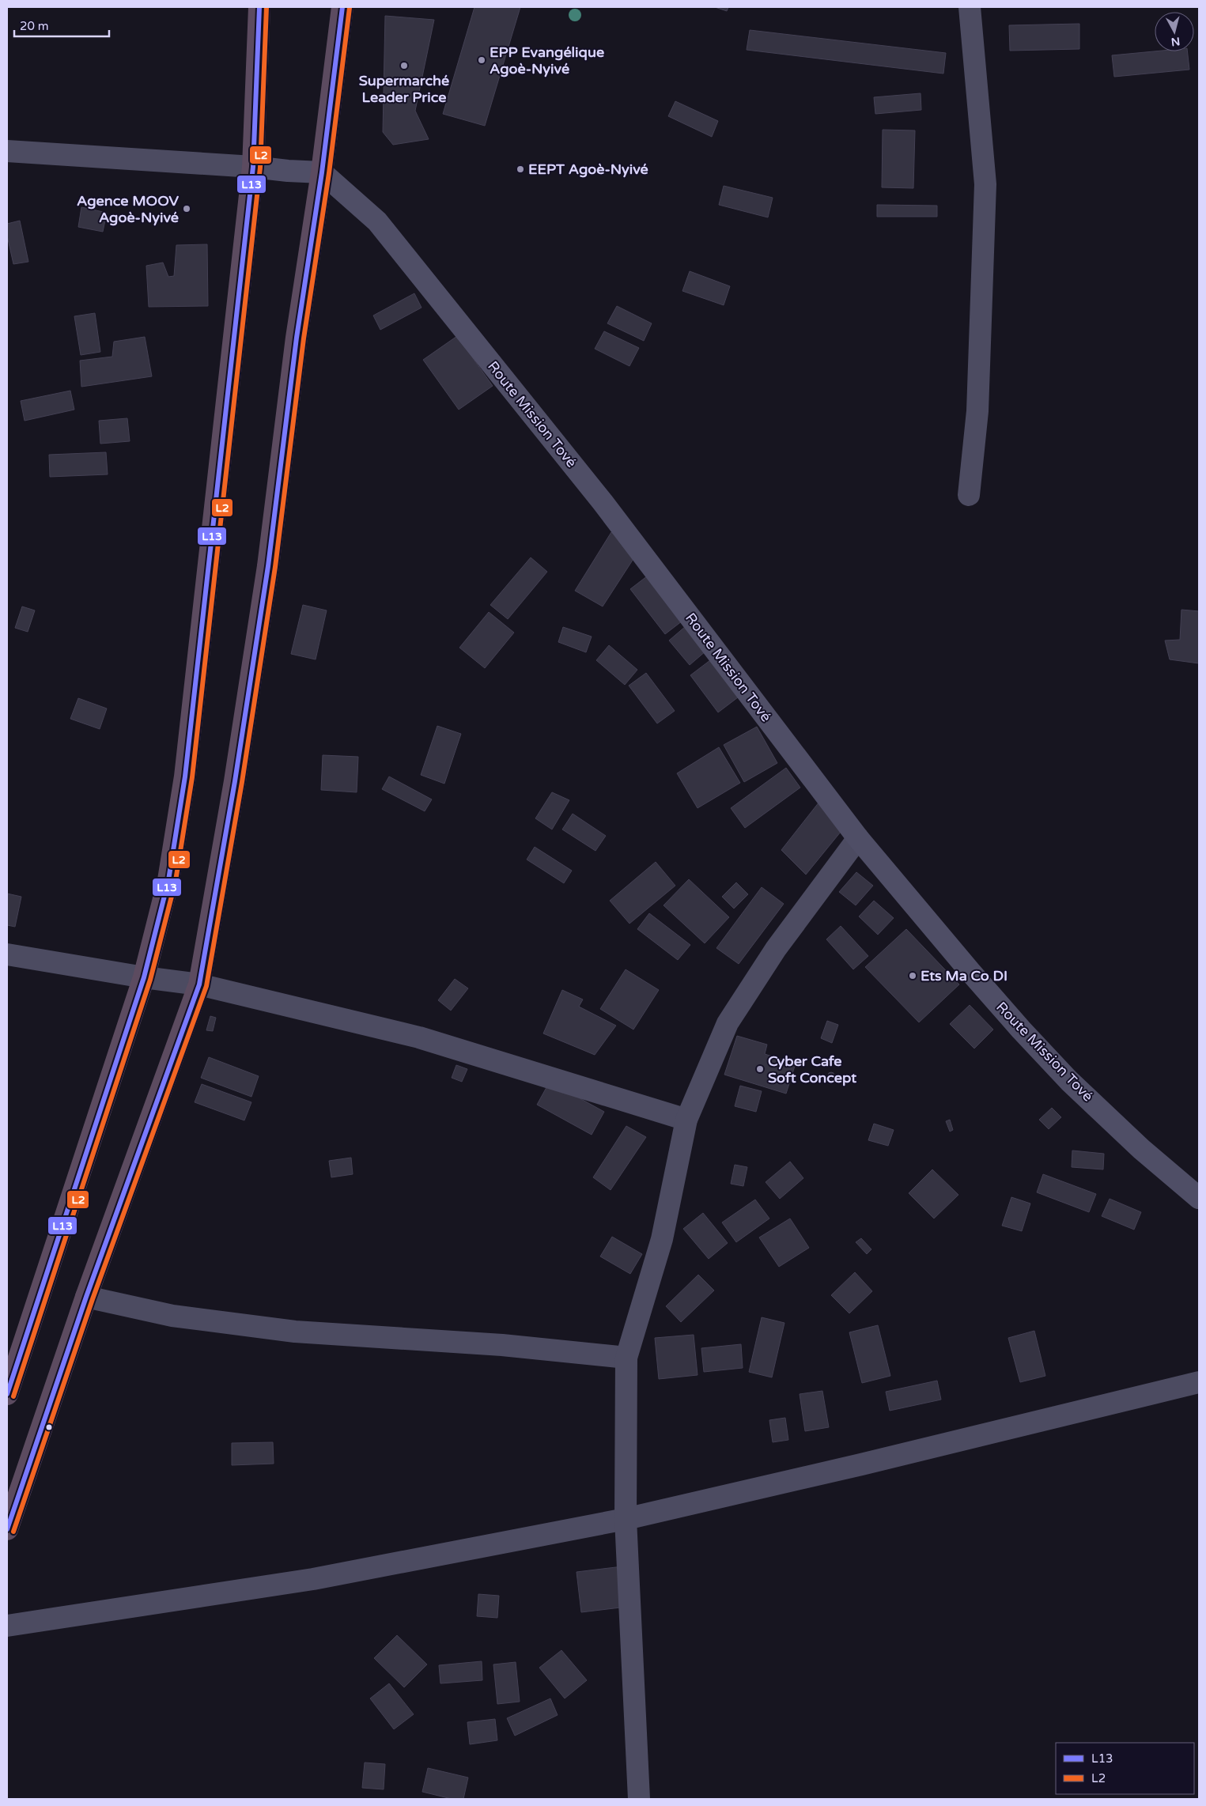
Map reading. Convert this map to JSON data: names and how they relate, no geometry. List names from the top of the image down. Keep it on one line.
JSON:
{"streets":{"street":["Route Mission Tové"]},"places":["EPP Evangélique Agoè-Nyivé","Supermarché Leader Price","EEPT Agoè-Nyivé","Agence MOOV Agoè-Nyivé","Ets Ma Co DI","Cyber Cafe Soft Concept"],"lines":["transit line L13","transit line L2"],"legend":["L13","L2"],"scale_bar":"20 m","north":"bottom"}
